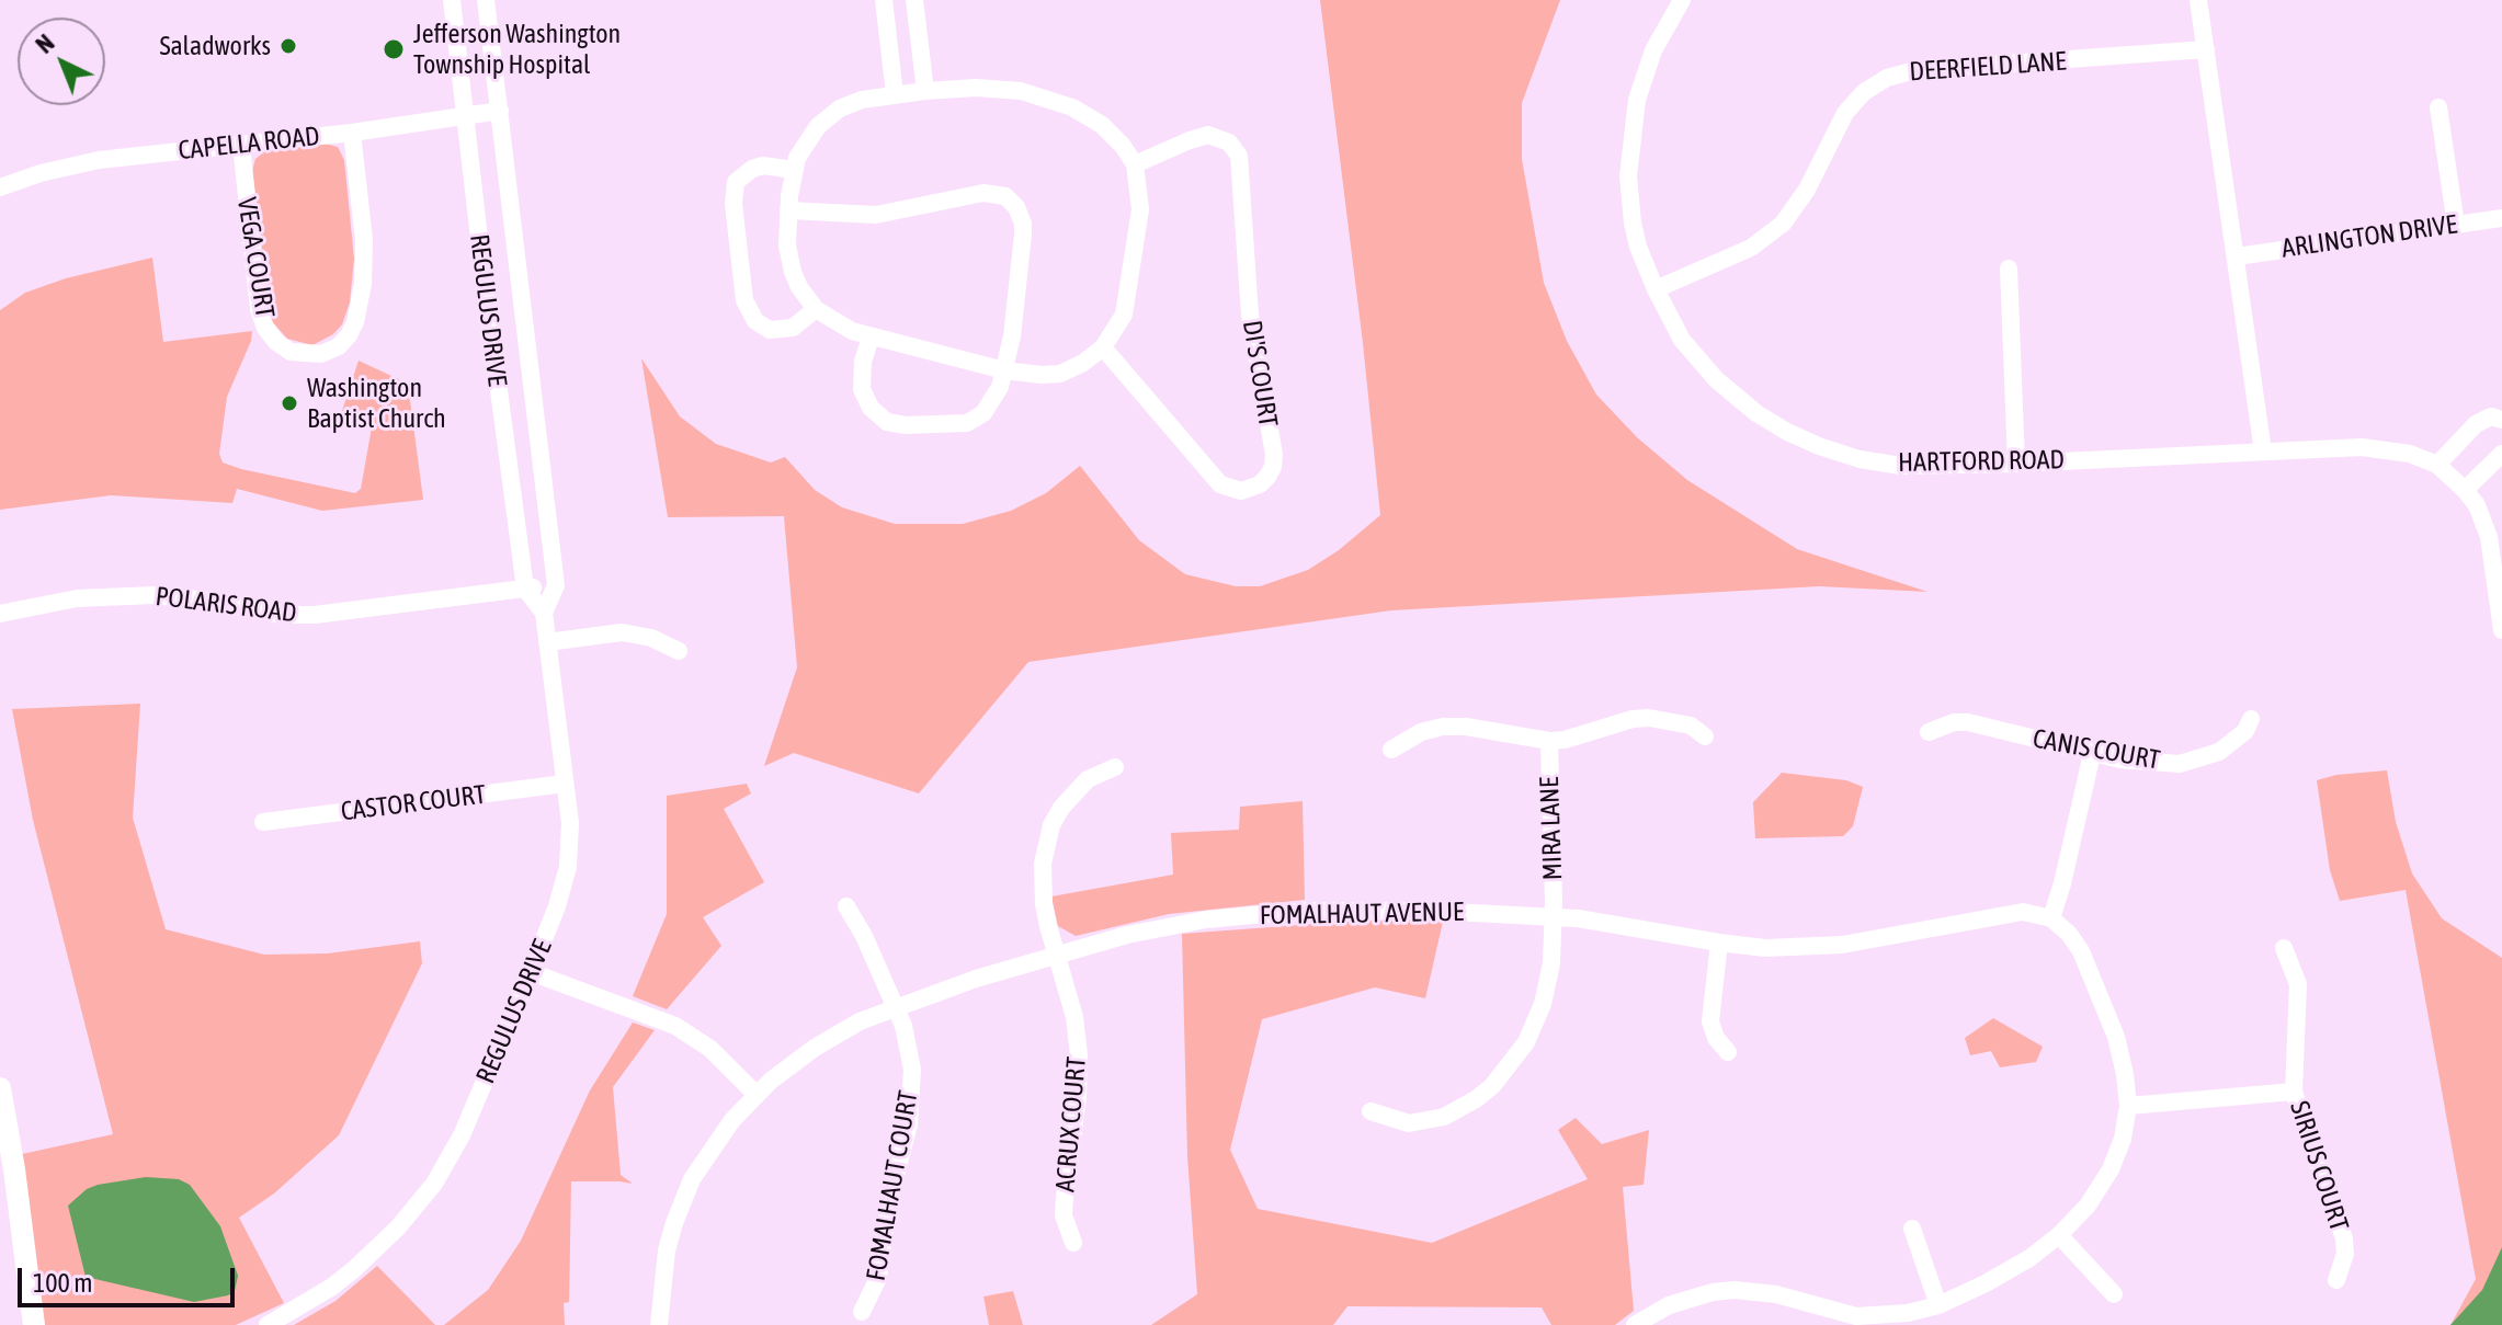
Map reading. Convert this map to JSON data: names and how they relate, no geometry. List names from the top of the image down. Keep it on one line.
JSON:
{"streets":{"street":["DEERFIELD LANE","CAPELLA ROAD","ARLINGTON DRIVE","VEGA COURT","REGULUS DRIVE","DI'S COURT","HARTFORD ROAD","POLARIS ROAD","CANIS COURT","CASTOR COURT","MIRA LANE","FOMALHAUT AVENUE","ACRUX COURT","SIRIUS COURT","FOMALHAUT COURT"]},"crossings":[["DEERFIELD LANE","HARTFORD ROAD"],["CAPELLA ROAD","VEGA COURT"],["CAPELLA ROAD","REGULUS DRIVE"],["REGULUS DRIVE","POLARIS ROAD"],["REGULUS DRIVE","CASTOR COURT"],["MIRA LANE","FOMALHAUT AVENUE"],["FOMALHAUT AVENUE","ACRUX COURT"],["FOMALHAUT AVENUE","FOMALHAUT COURT"]],"places":["Saladworks","Jefferson Washington Township Hospital","Washington Baptist Church"],"scale_bar":"100 m","north":"top left"}
